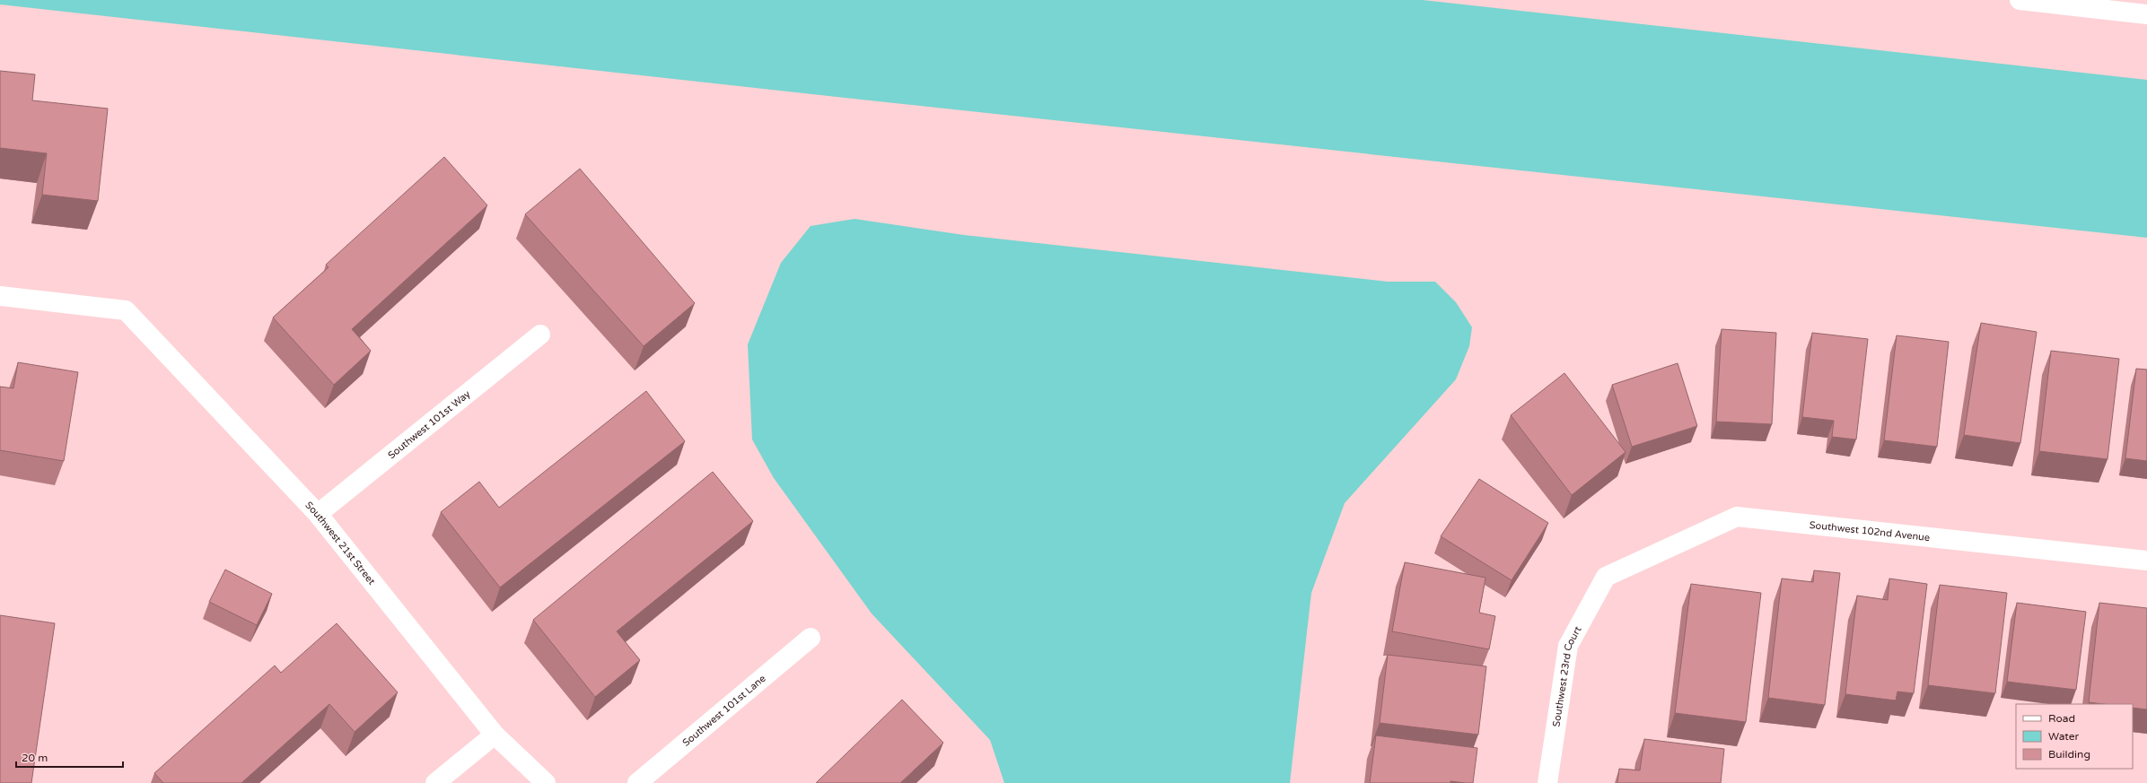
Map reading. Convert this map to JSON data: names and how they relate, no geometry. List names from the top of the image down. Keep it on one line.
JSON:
{"streets":{"street":["Southwest 101st Way","Southwest 102nd Avenue","Southwest 21st Street","Southwest 23rd Court","Southwest 101st Lane"]},"crossings":[["Southwest 101st Way","Southwest 21st Street"],["Southwest 102nd Avenue","Southwest 23rd Court"]],"legend":["Road","Water","Building"],"scale_bar":"20 m"}
